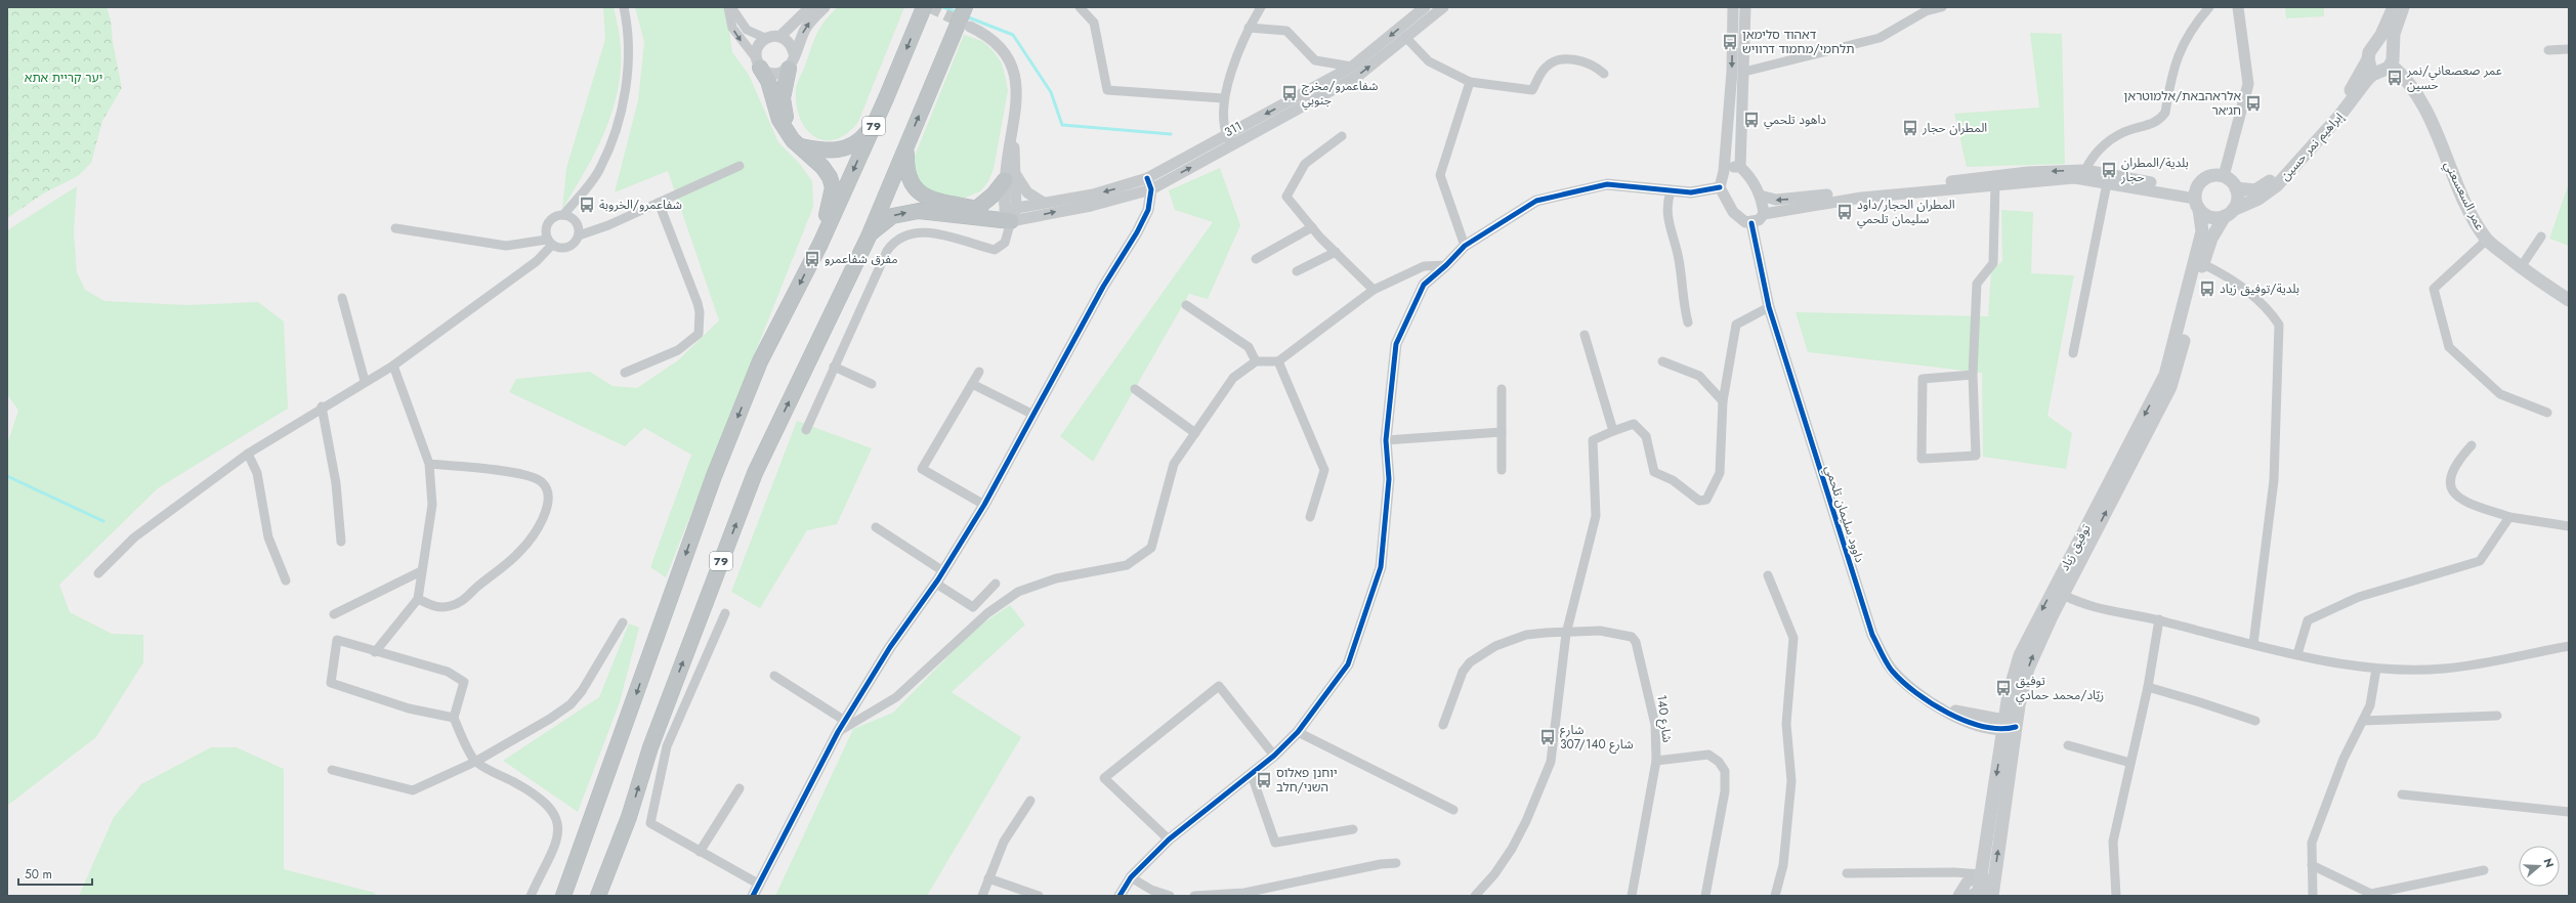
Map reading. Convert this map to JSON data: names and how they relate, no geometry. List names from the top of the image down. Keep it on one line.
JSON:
{"streets":{"highway":["79"],"main road":["إبراهيم نمر حسين","عمر السعسعني","توفيق زياد"],"street":["311","داوود سليمان تلحمي","شارع 140"]},"crossings":[["إبراهيم نمر حسين","عمر السعسعني"],["إبراهيم نمر حسين","توفيق زياد"],["داوود سليمان تلحمي","توفيق زياد"]],"parks":["יער קריית אתא"],"places":{"bus stop":["דאהוד סלימאן תלחמי/מחמוד דרוויש","عمر صعصعاني/نمر حسين","شفاعمرو/مخرج جنوبي","אלראהבאת/אלמוטראן חג׳אר","داهود تلحمي","المطران حجار","بلدية/المطران حجار","شفاعمرو/الخروبة","المطران الحجار/داود سليمان تلحمي","مفرق شفاعمرو","بلدية/توفيق زياد","توفيق زيّاد/محمد حمادي","شارع 307/شارع 140","יוחנן פאלוס השני/חלב"]},"scale_bar":"50 m","north":"right"}
